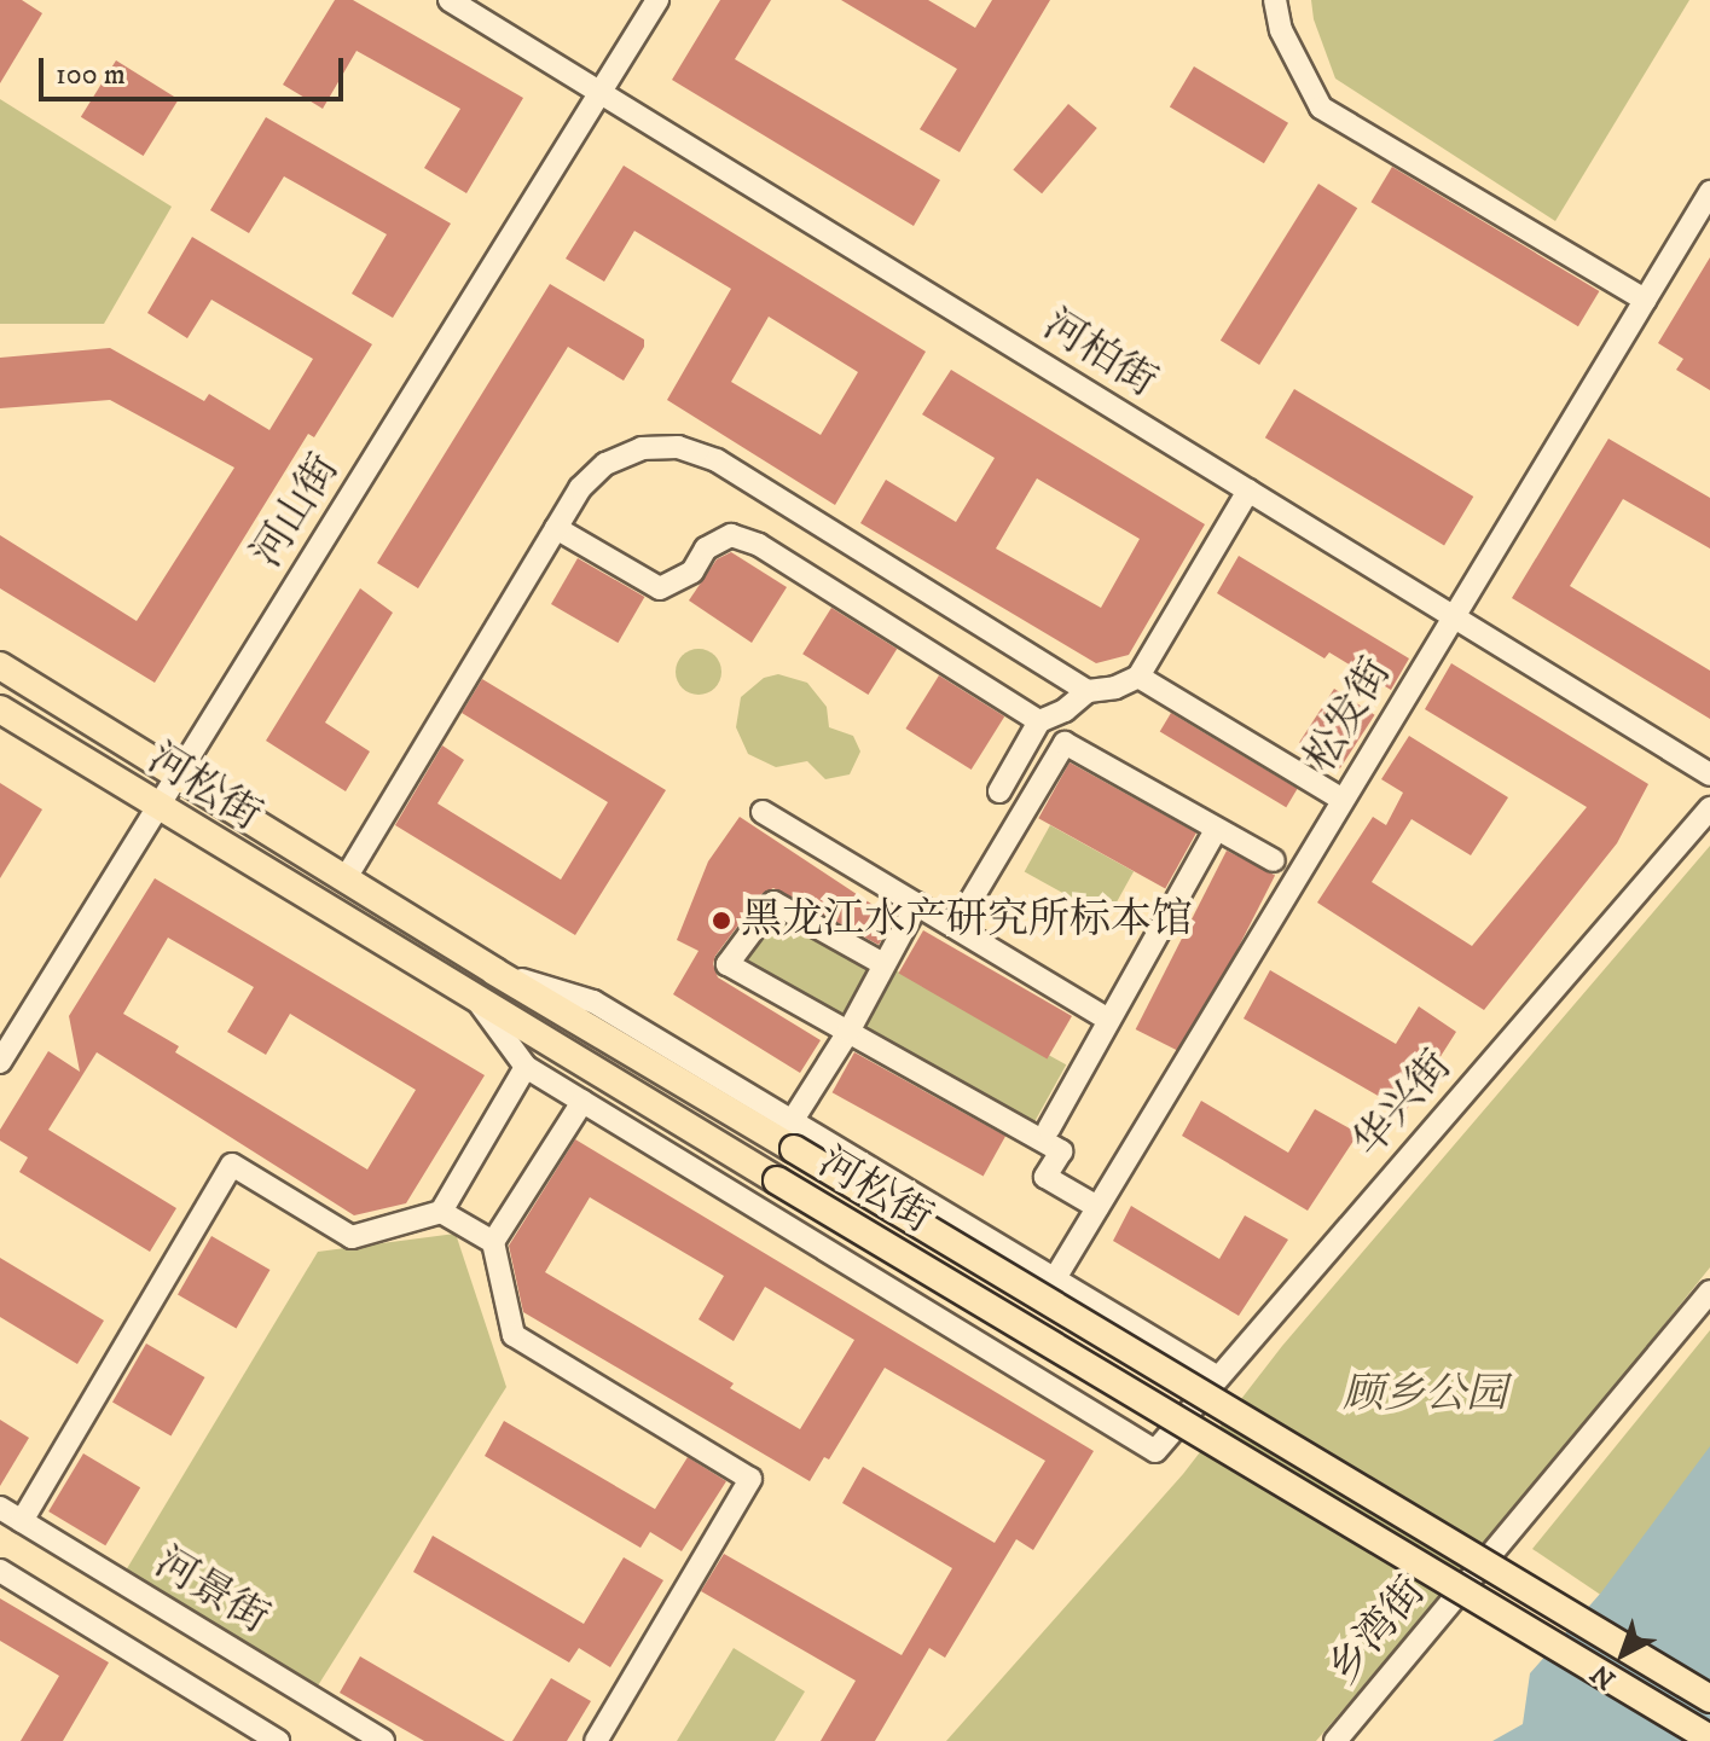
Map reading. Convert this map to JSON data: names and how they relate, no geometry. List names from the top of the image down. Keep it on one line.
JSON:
{"streets":{"main road":["河松街"],"street":["河柏街","河山街","松发街","华兴街","河景街","乡湾街"]},"crossings":[["河柏街","河山街"],["河柏街","松发街"],["河山街","河松街"]],"parks":["顾乡公园"],"places":["黑龙江水产研究所标本馆"],"scale_bar":"100 m","north":"bottom left"}
